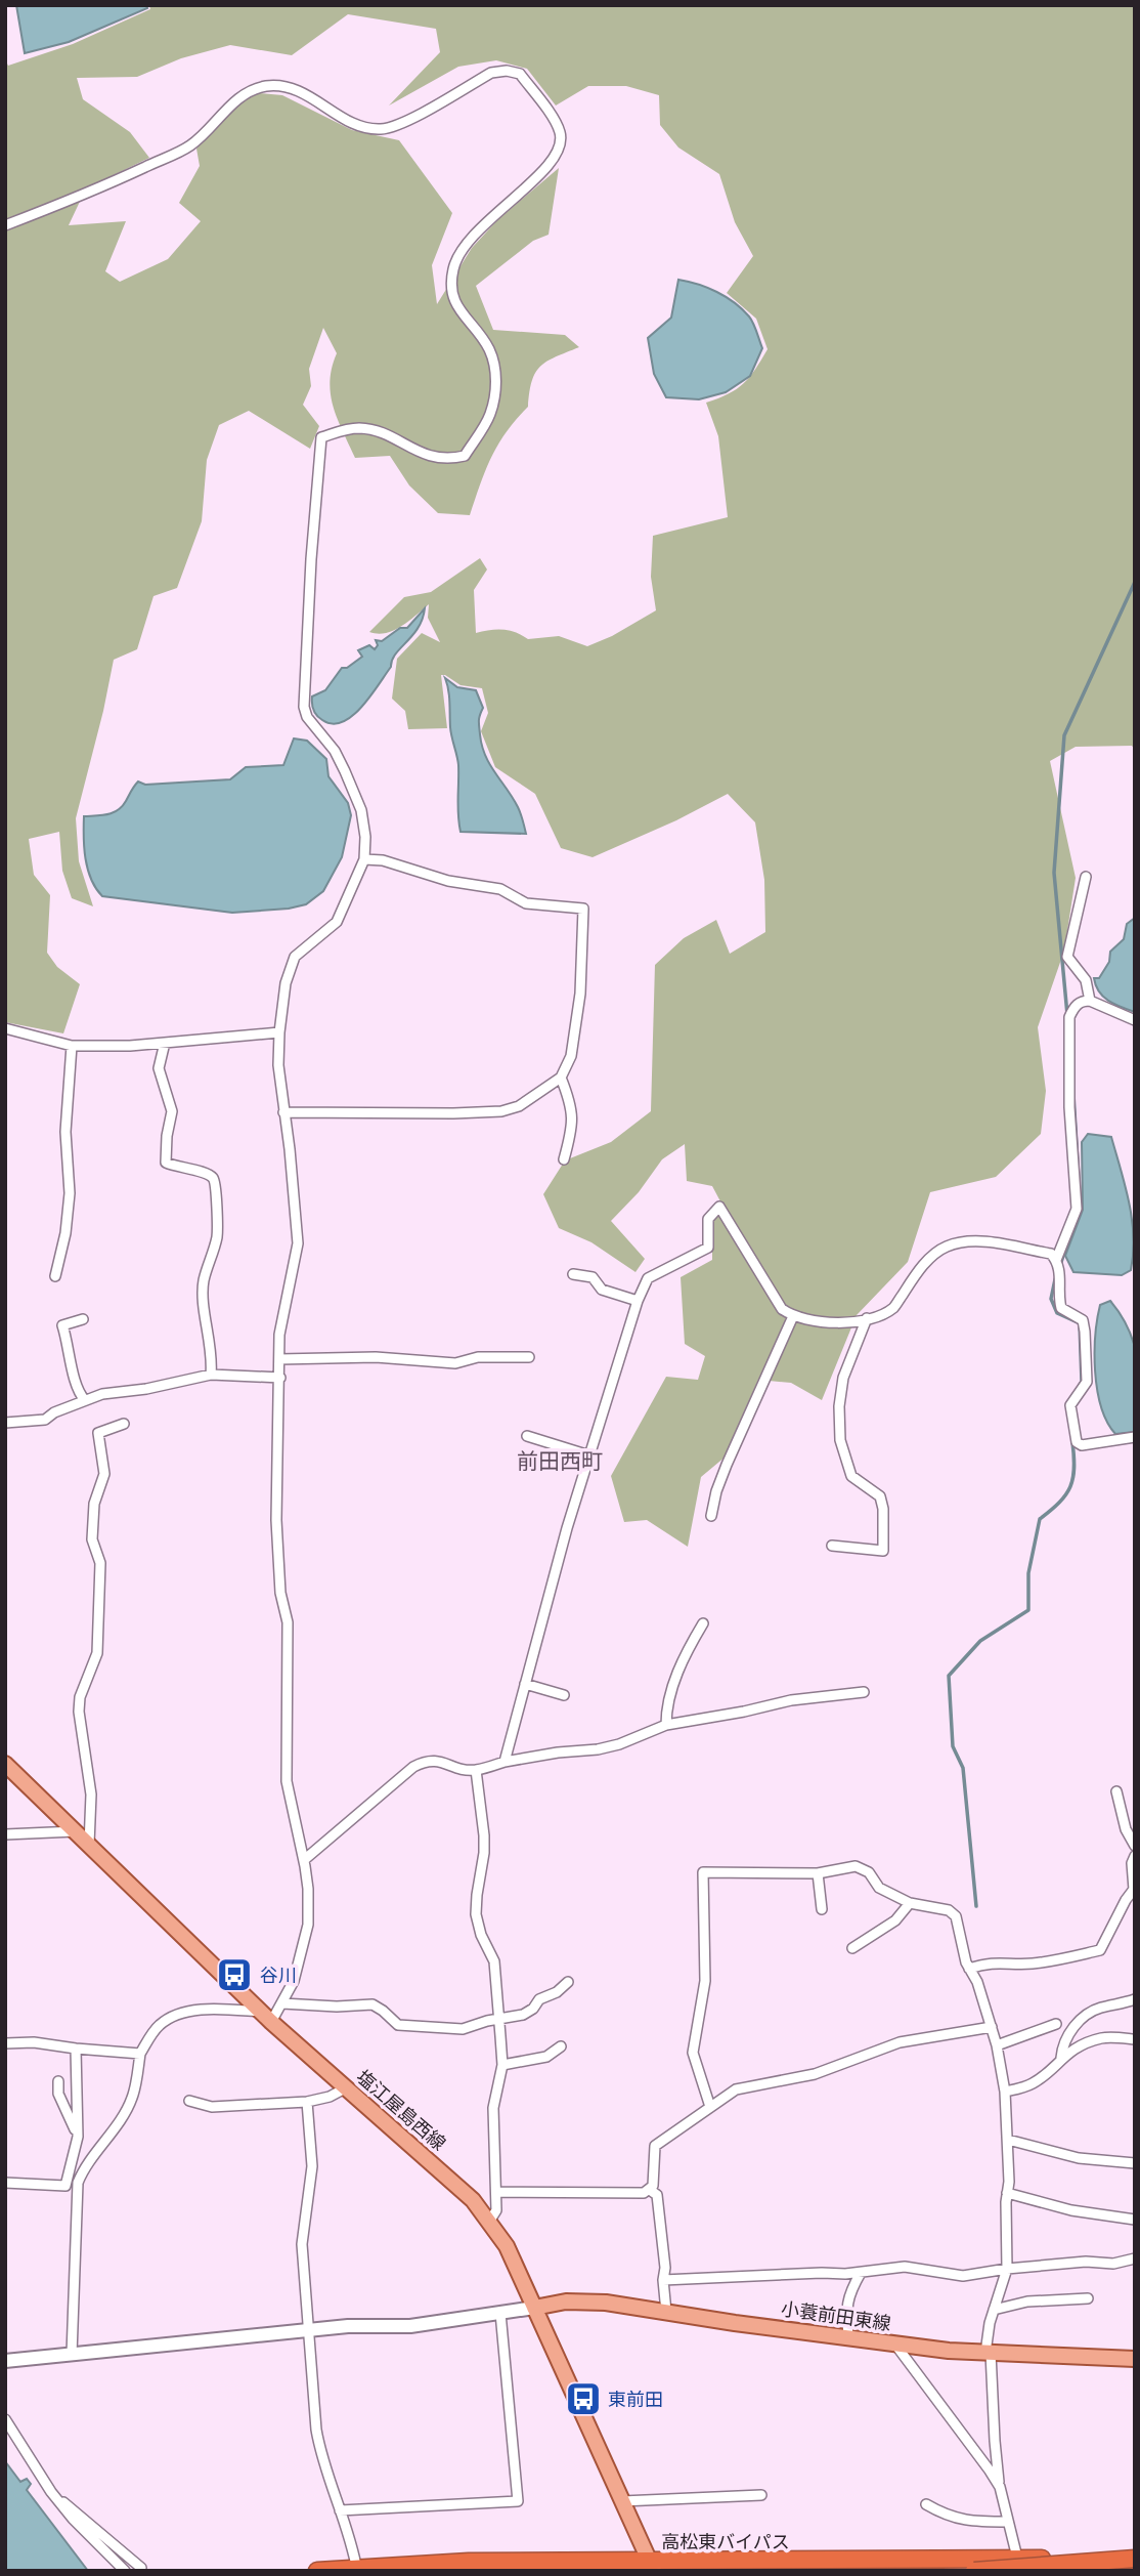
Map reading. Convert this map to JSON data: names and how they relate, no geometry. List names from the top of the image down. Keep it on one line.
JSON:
{"streets":{"highway":["高松東バイパス"],"main road":["塩江屋島西線","小蓑前田東線"]},"crossings":[["塩江屋島西線","小蓑前田東線"],["塩江屋島西線","高松東バイパス"]],"districts":["前田西町"],"places":{"bus stop":["谷川","東前田"]}}
